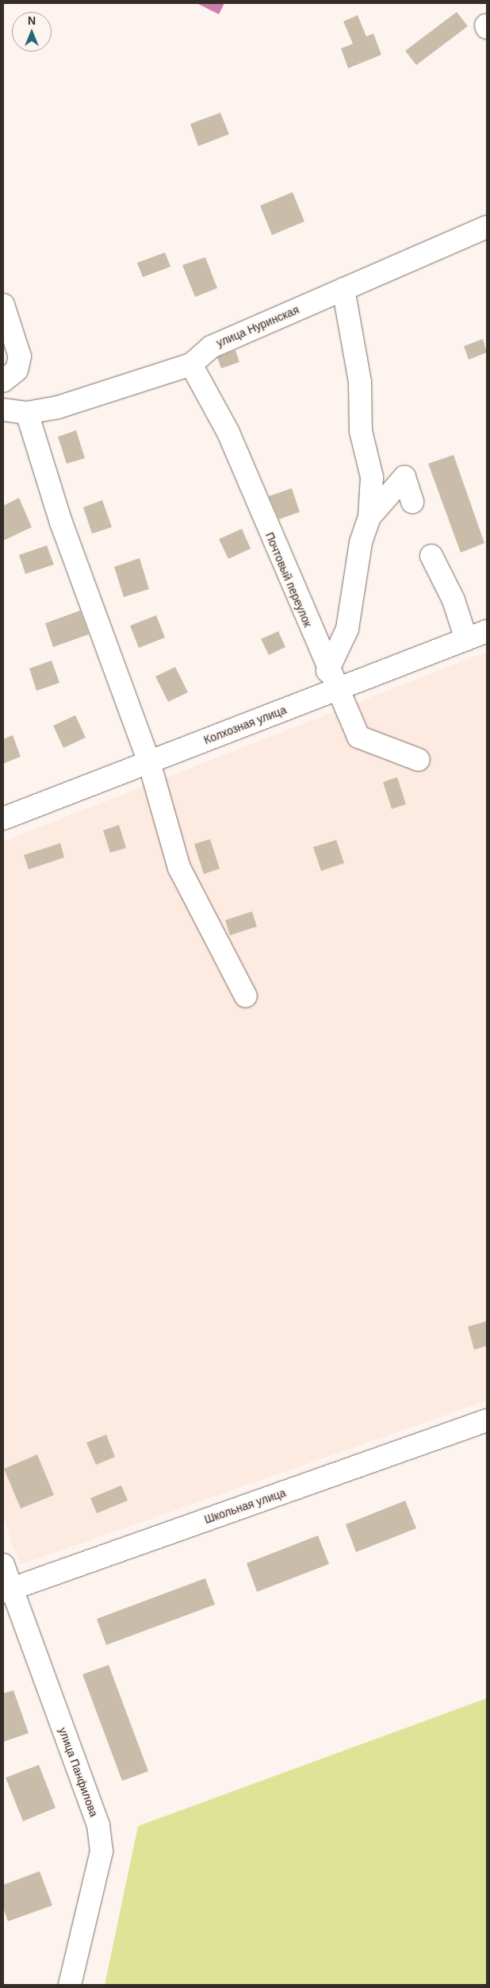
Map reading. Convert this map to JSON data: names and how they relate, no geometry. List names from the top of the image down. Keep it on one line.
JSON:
{"streets":{"street":["улица Нуринская","Почтовый переулок","Колхозная улица","Школьная улица","улица Панфилова"]},"crossings":[["улица Нуринская","Почтовый переулок"],["Почтовый переулок","Колхозная улица"],["Школьная улица","улица Панфилова"]],"north":"top"}
